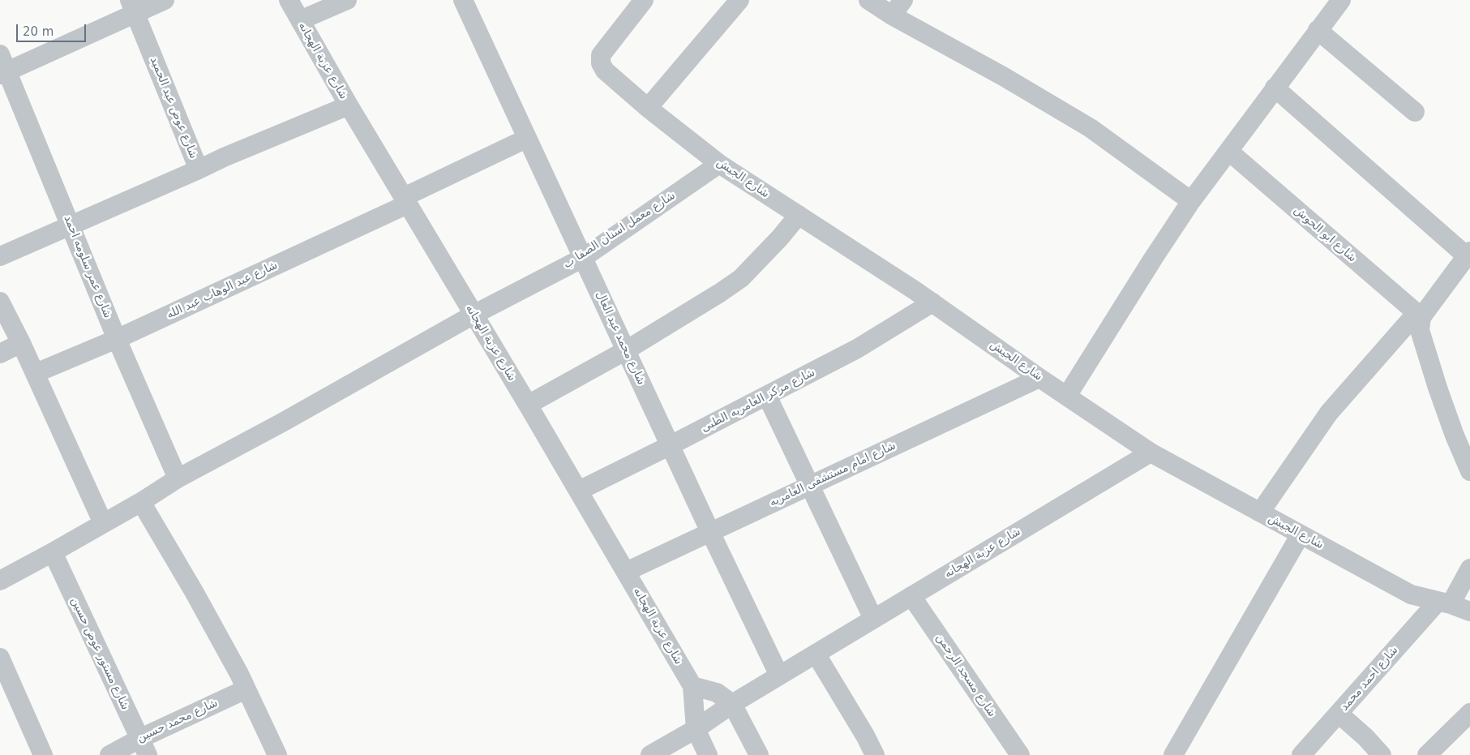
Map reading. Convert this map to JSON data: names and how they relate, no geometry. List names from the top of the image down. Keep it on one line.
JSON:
{"streets":{"street":["شارع عزبة الهجانه","شارع عوض عبد الحميد","شارع الجيش","شارع معمل اسنان الصفا ب","شارع ابو الحوش","شارع عمر سلومه احمد","شارع عبد الوهاب عبد الله","شارع محمد عبد العال","شارع مركز العامريه الطبى","شارع امام مستشفى العامريه","شارع مستور عوض حسين","شارع مسجد الرحمن","شارع احمد محمد","شارع محمد حسين"]},"crossings":[["شارع عزبة الهجانه","شارع الجيش"],["شارع عزبة الهجانه","شارع معمل اسنان الصفا ب"],["شارع عزبة الهجانه","شارع عبد الوهاب عبد الله"],["شارع عزبة الهجانه","شارع محمد عبد العال"],["شارع عزبة الهجانه","شارع مركز العامريه الطبى"],["شارع عزبة الهجانه","شارع امام مستشفى العامريه"],["شارع عزبة الهجانه","شارع مسجد الرحمن"],["شارع الجيش","شارع معمل اسنان الصفا ب"],["شارع الجيش","شارع مركز العامريه الطبى"],["شارع الجيش","شارع امام مستشفى العامريه"],["شارع الجيش","شارع احمد محمد"],["شارع معمل اسنان الصفا ب","شارع عمر سلومه احمد"],["شارع معمل اسنان الصفا ب","شارع محمد عبد العال"],["شارع معمل اسنان الصفا ب","شارع مستور عوض حسين"],["شارع عمر سلومه احمد","شارع عبد الوهاب عبد الله"],["شارع عبد الوهاب عبد الله","شارع محمد عبد العال"],["شارع محمد عبد العال","شارع مركز العامريه الطبى"],["شارع محمد عبد العال","شارع امام مستشفى العامريه"],["شارع مستور عوض حسين","شارع محمد حسين"]],"scale_bar":"20 m"}
